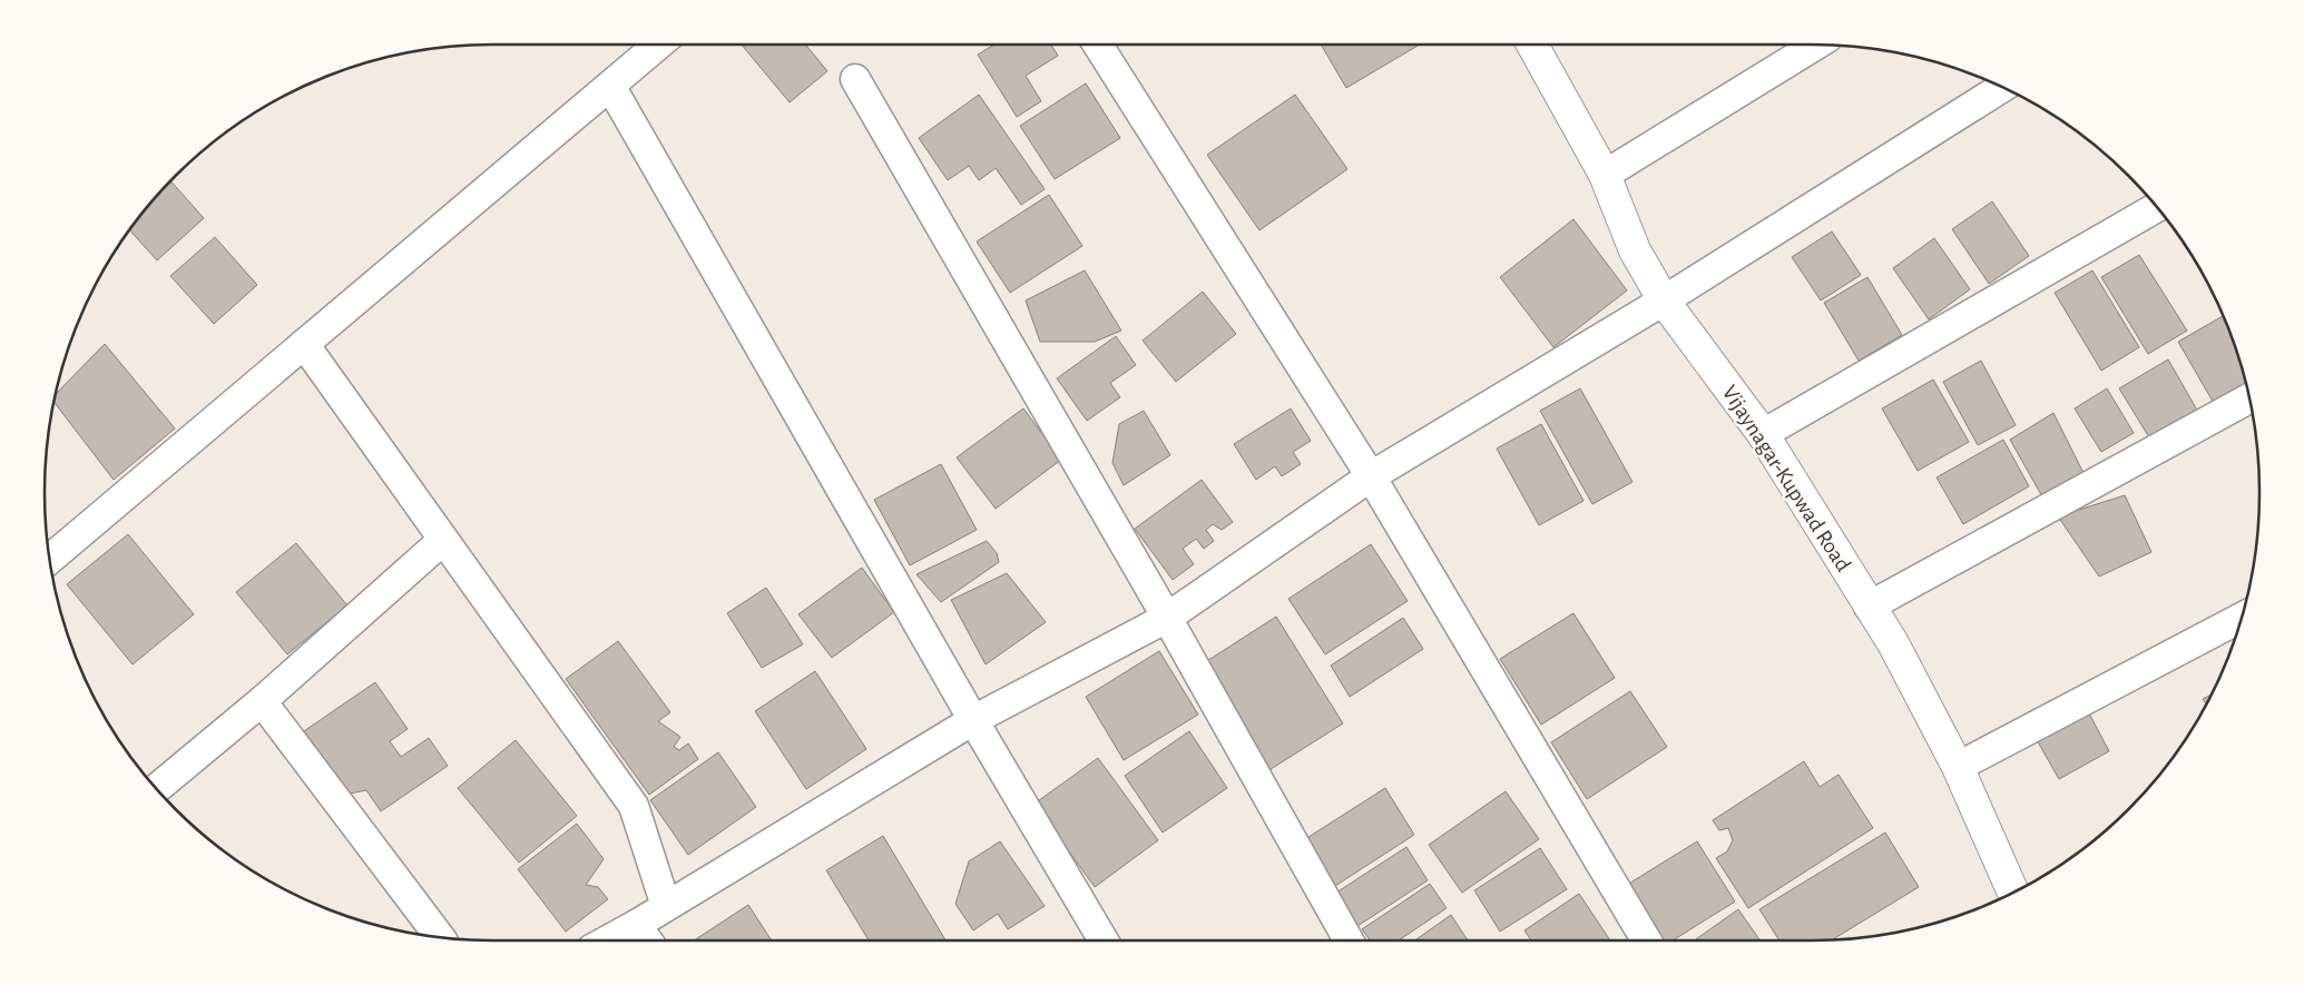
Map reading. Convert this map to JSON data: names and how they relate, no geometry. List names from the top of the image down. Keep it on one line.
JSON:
{"streets":{"street":["Vijaynagar-Kupwad Road"]}}
